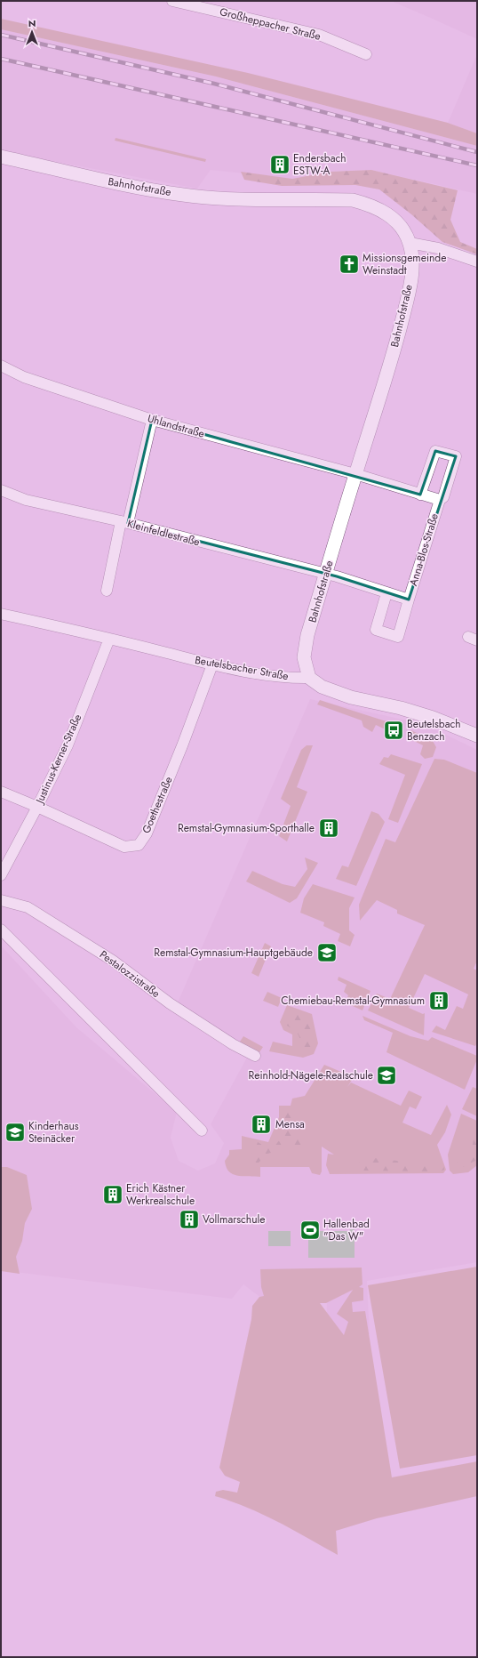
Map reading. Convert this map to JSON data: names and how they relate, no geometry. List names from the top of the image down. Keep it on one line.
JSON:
{"streets":{"street":["Großheppacher Straße","Bahnhofstraße","Uhlandstraße","Kleinfeldlestraße","Anna-Blos-Straße","Beutelsbacher Straße","Justinus-Kerner-Straße","Goethestraße","Pestalozzistraße"]},"crossings":[["Bahnhofstraße","Uhlandstraße"],["Bahnhofstraße","Kleinfeldlestraße"],["Bahnhofstraße","Anna-Blos-Straße"],["Bahnhofstraße","Beutelsbacher Straße"],["Uhlandstraße","Anna-Blos-Straße"],["Kleinfeldlestraße","Anna-Blos-Straße"],["Beutelsbacher Straße","Justinus-Kerner-Straße"],["Beutelsbacher Straße","Goethestraße"],["Justinus-Kerner-Straße","Goethestraße"]],"places":{"building":["Endersbach ESTW-A","Remstal-Gymnasium-Sporthalle","Chemiebau-Remstal-Gymnasium","Mensa","Erich Kästner Werkrealschule","Vollmarschule"],"church":["Missionsgemeinde Weinstadt"],"bus stop":["Beutelsbach Benzach"],"school or university":["Remstal-Gymnasium-Hauptgebäude","Reinhold-Nägele-Realschule","Kinderhaus Steinäcker"],"sports":["Hallenbad \"Das W\""]},"north":"top"}
